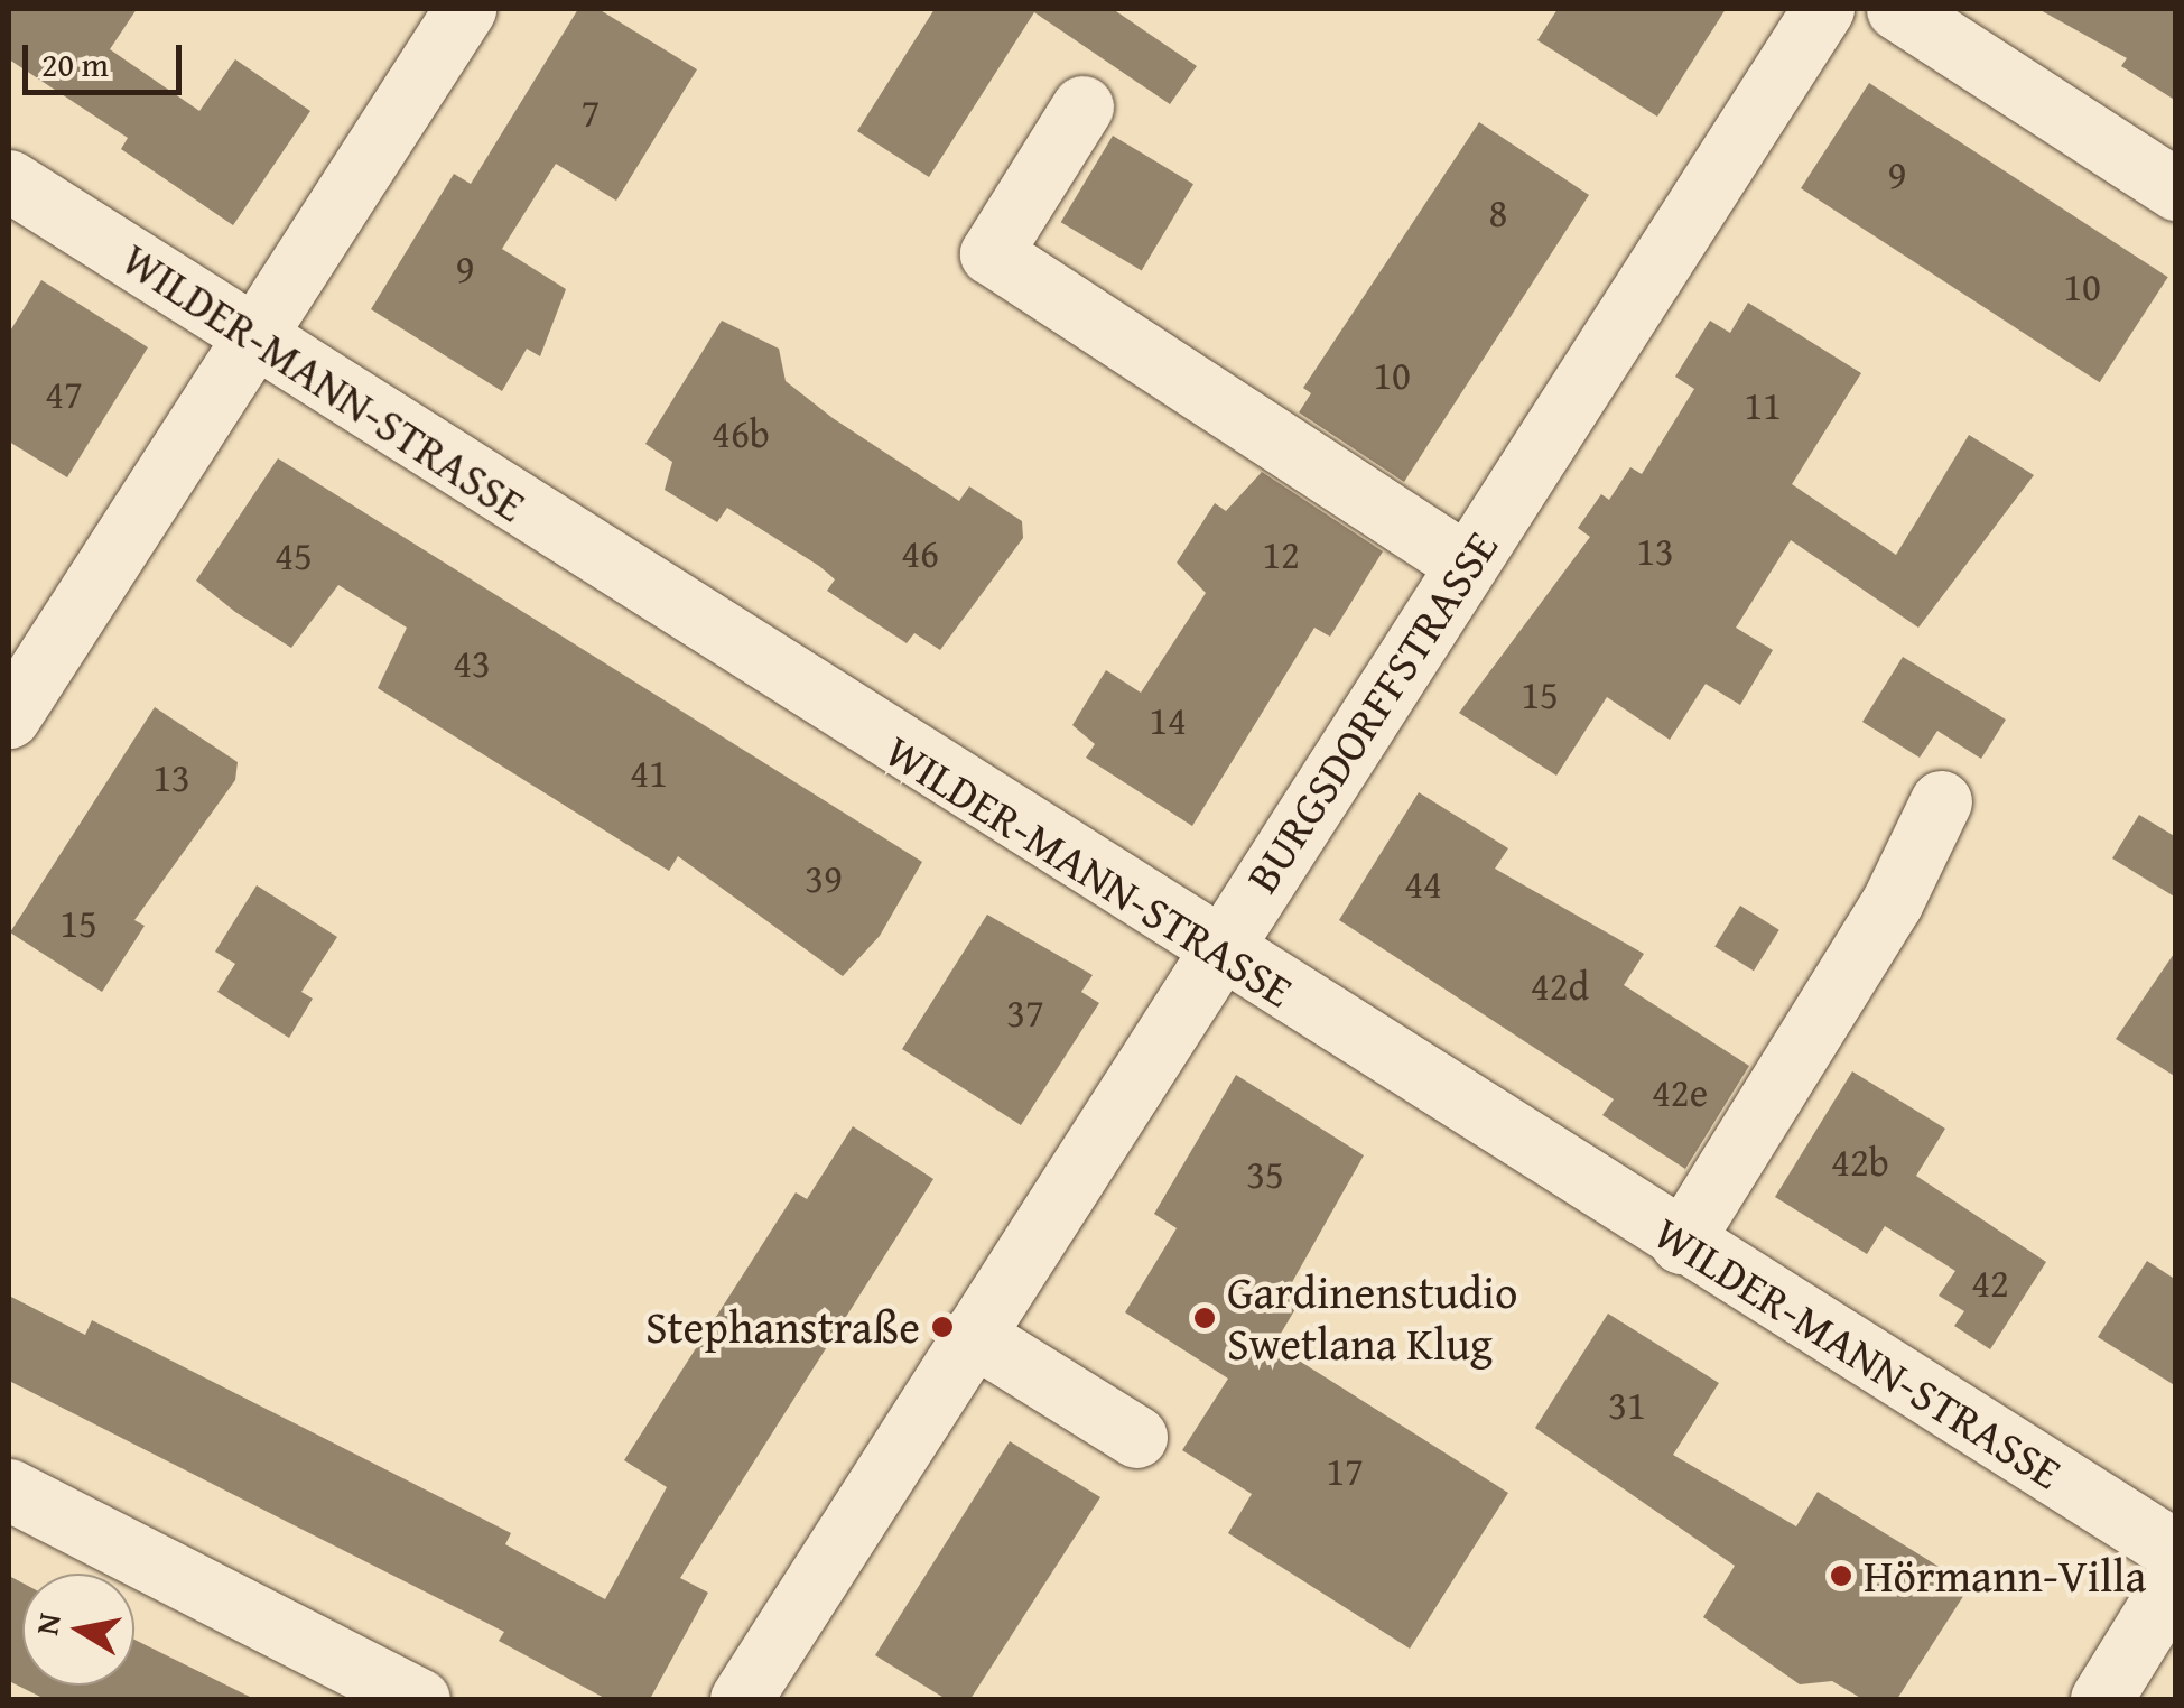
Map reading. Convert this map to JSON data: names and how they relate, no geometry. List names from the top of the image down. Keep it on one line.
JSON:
{"streets":{"street":["WILDER-MANN-STRASSE","BURGSDORFFSTRASSE"]},"crossings":[["WILDER-MANN-STRASSE","BURGSDORFFSTRASSE"]],"places":["Gardinenstudio Swetlana Klug","Stephanstraße","Hörmann-Villa"],"house_numbers":["7","9","8","9","10","10","47","11","46b","13","46","12","45","43","15","14","41","13","39","44","15","42d","37","42e","42b","35","42","31","17"],"scale_bar":"20 m","north":"left"}
